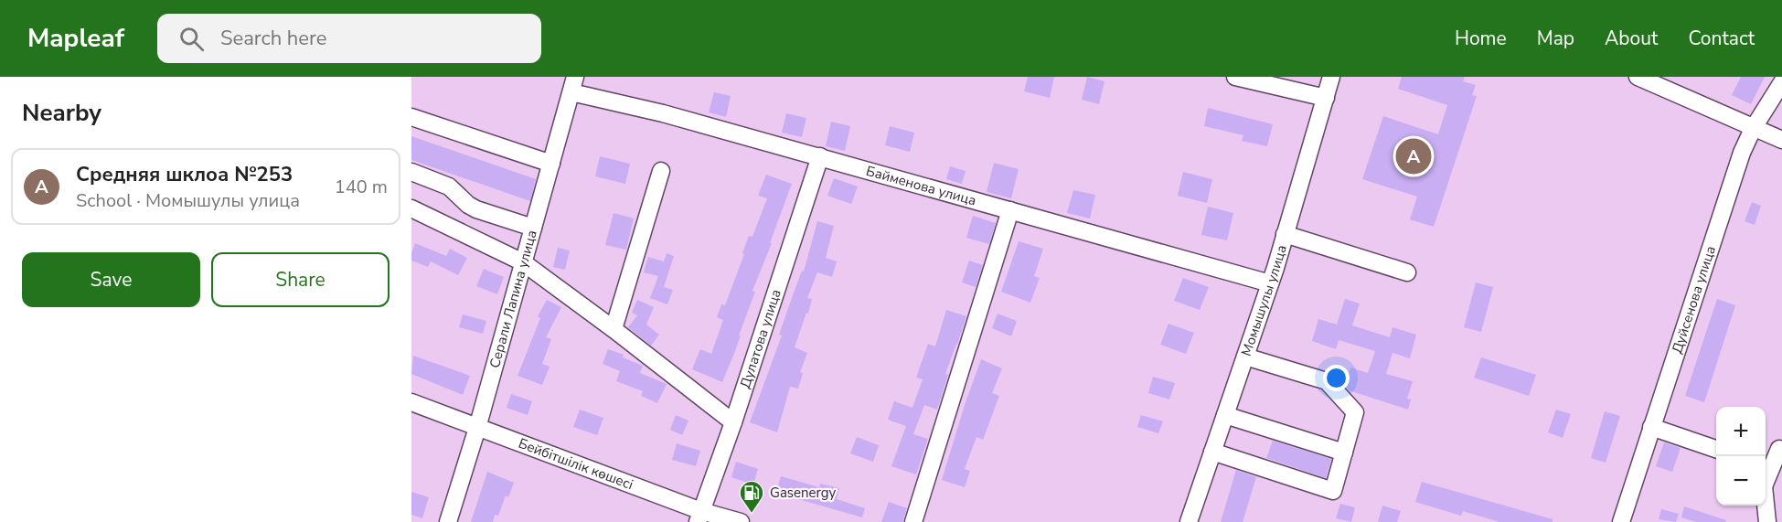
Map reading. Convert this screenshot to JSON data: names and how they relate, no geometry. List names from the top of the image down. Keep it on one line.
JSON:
{"streets":{"street":["Байменова улица","Дуйсенова улица","Серали Лапина улица","Момышулы улица","Дулатова улица","Бейбітшілік көшесі"]},"crossings":[["Байменова улица","Серали Лапина улица"],["Байменова улица","Момышулы улица"],["Байменова улица","Дулатова улица"],["Серали Лапина улица","Бейбітшілік көшесі"],["Дулатова улица","Бейбітшілік көшесі"]],"places":{"fuel station":["Gasenergy"]},"page":{"header":"Mapleaf","search":"Search here","nav":["Home","Map","About","Contact"],"heading":"Nearby","pins":"A","list":[{"mark":"A","name":"Средняя шклоа №253","note":"School · Момышулы улица","value":"140 m"}],"buttons":["Save","Share"],"map_buttons":["+","−"]}}
